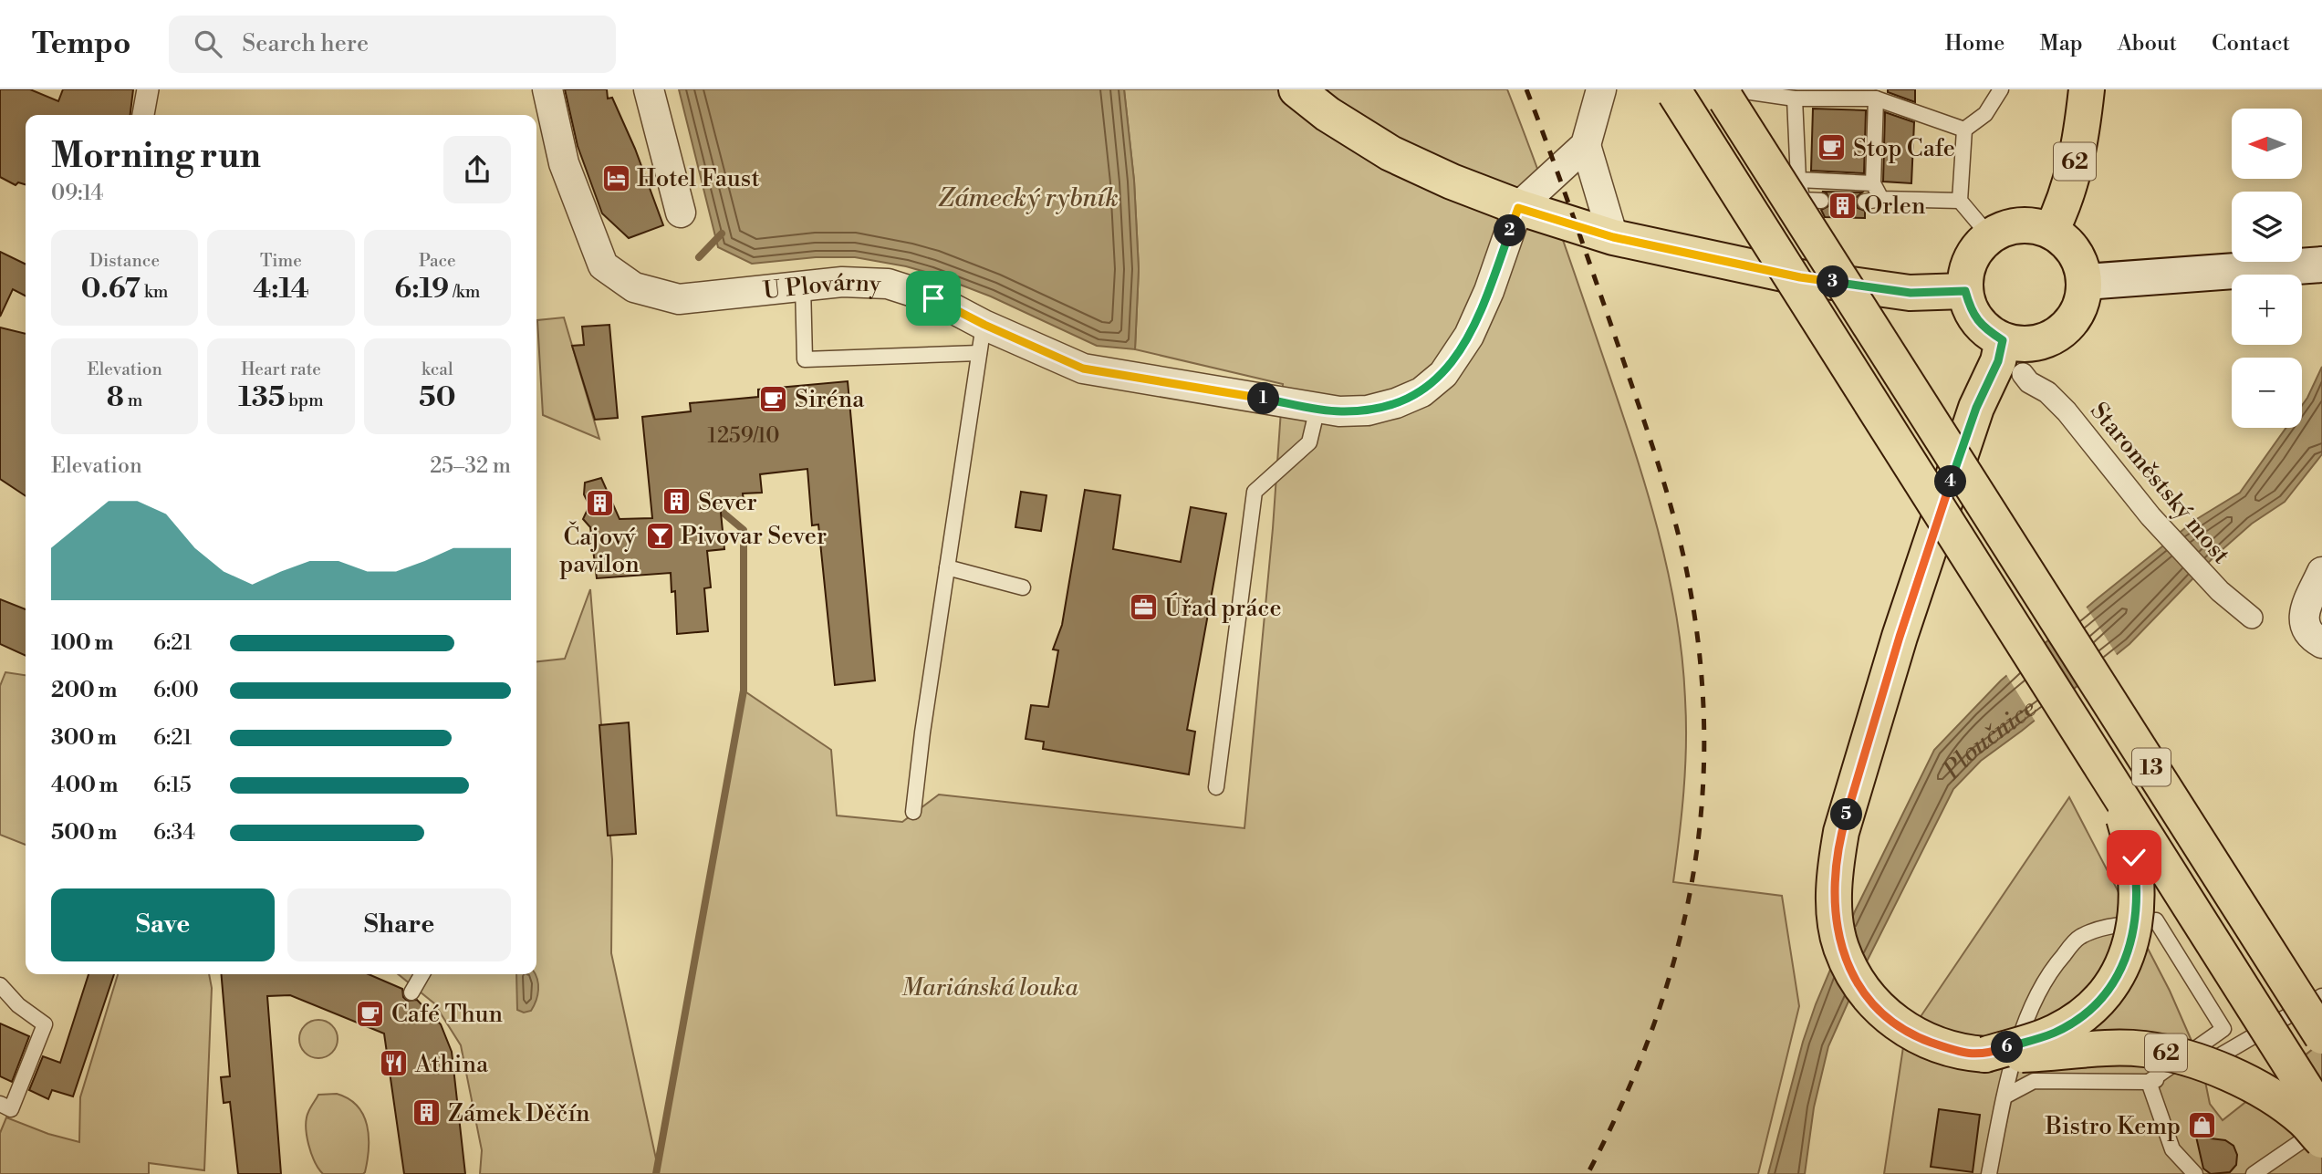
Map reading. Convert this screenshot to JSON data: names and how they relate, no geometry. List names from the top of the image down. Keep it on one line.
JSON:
{"streets":{"main road":["62","13"],"street":["U Plovárny","Staroměstský most"]},"water":["Zámecký rybník","Ploučnice"],"parks":["Mariánská louka"],"places":{"cafe":["Stop Cafe","Siréna","Café Thun"],"hotel":["Hotel Faust"],"building":["Orlen","Sever","Čajový pavilon","Zámek Děčín"],"bar":["Pivovar Sever"],"office":["Úřad práce"],"restaurant":["Athina"],"shop":["Bistro Kemp"]},"house_numbers":["1259/10"],"north":"left","page":{"header":"Tempo","search":"Search here","nav":["Home","Map","About","Contact"],"map_buttons":["+","−"],"heading":["Morning run","09:14"],"pins":["2","3","1","4","5","6"],"stats":[["Distance","0.67 km"],["Time","4:14"],["Pace","6:19 /km"],["Elevation","8 m"],["Heart rate","135 bpm"],["kcal","50"]],"chart":["Elevation","25–32 m"],"list":[{"name":"100 m","note":"6:21"},{"name":"200 m","note":"6:00"},{"name":"300 m","note":"6:21"},{"name":"400 m","note":"6:15"},{"name":"500 m","note":"6:34"}],"buttons":["Save","Share"]}}
